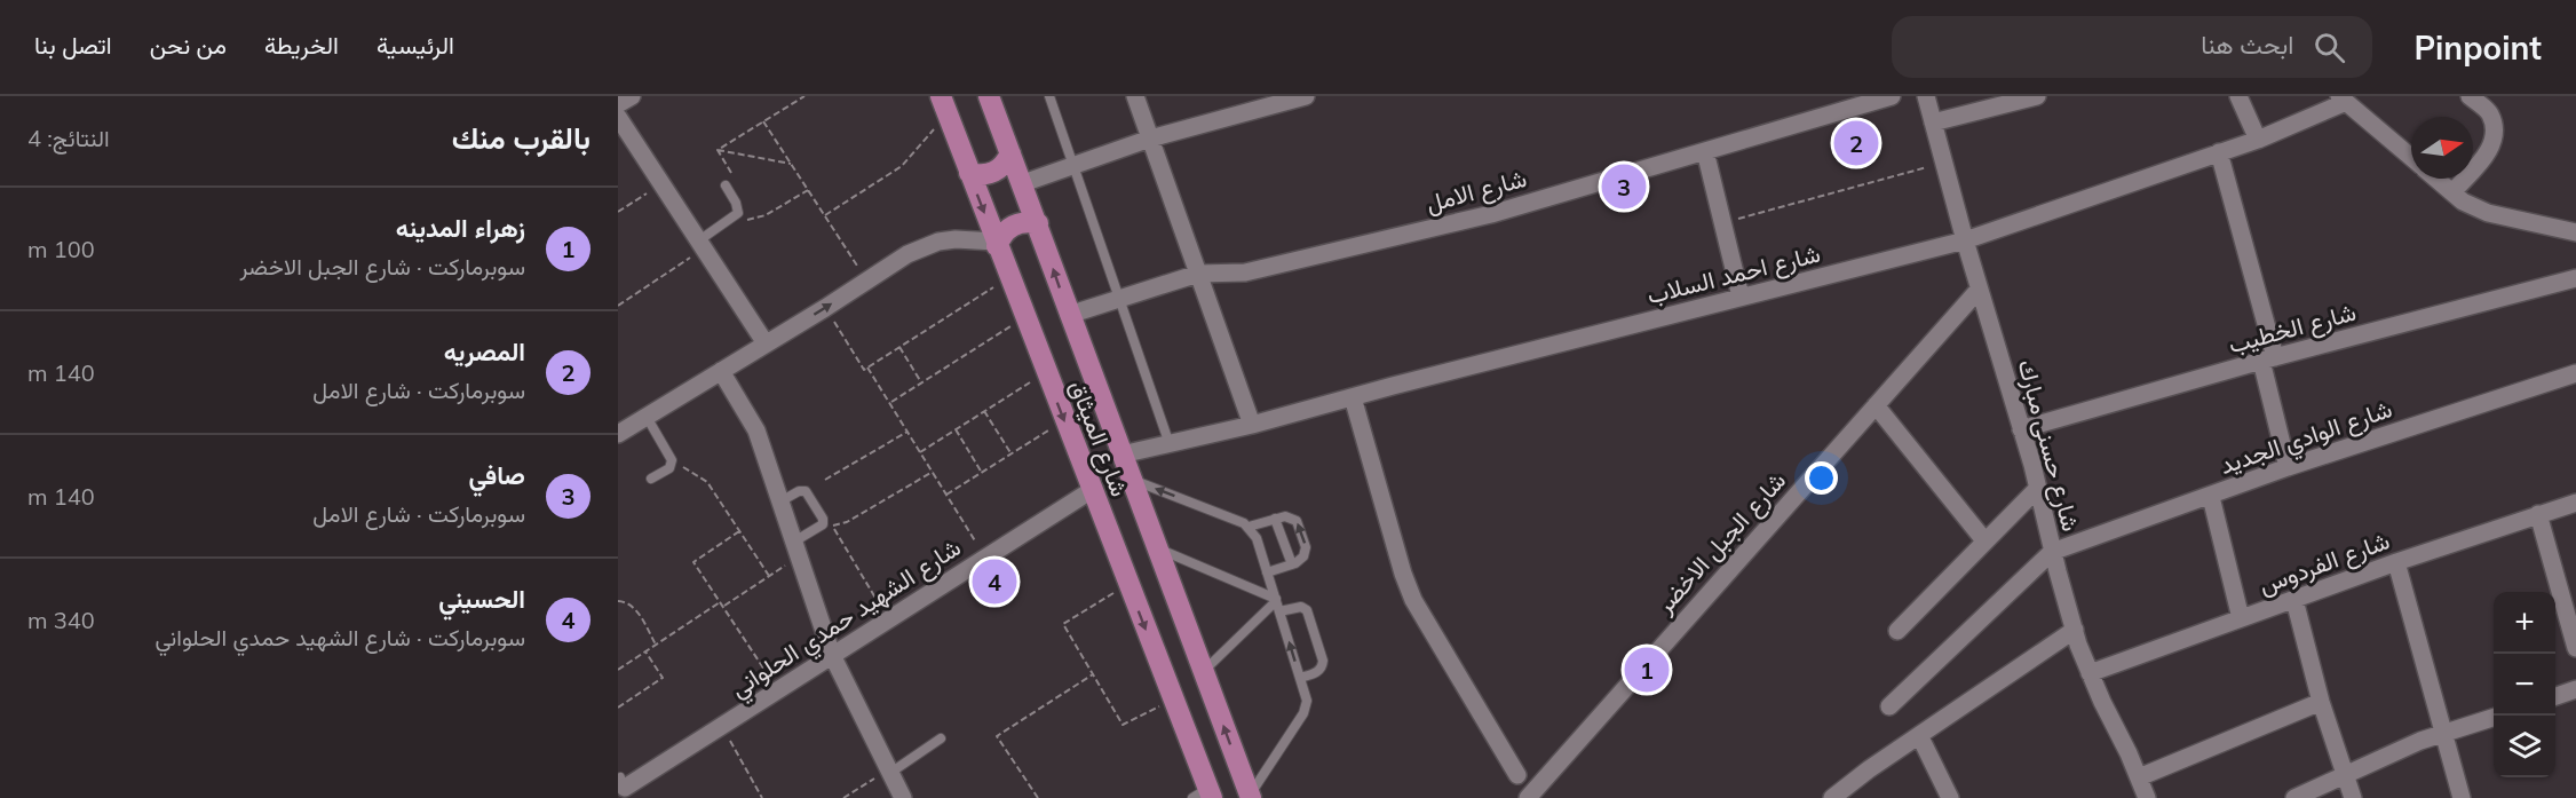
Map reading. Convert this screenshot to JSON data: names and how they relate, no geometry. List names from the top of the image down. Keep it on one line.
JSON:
{"streets":{"main road":["شارع الميثاق"],"street":["شارع الامل","شارع احمد السلاب","شارع الخطيب","شارع الوادي الجديد","شارع حسنى مبارك","شارع الجبل الاخضر","شارع الفردوس","شارع الشهيد حمدي الحلواني"]},"crossings":[["شارع الامل","شارع الميثاق"],["شارع احمد السلاب","شارع الميثاق"],["شارع احمد السلاب","شارع حسنى مبارك"],["شارع الخطيب","شارع حسنى مبارك"],["شارع الوادي الجديد","شارع حسنى مبارك"],["شارع الميثاق","شارع الشهيد حمدي الحلواني"],["شارع حسنى مبارك","شارع الجبل الاخضر"],["شارع حسنى مبارك","شارع الفردوس"]],"north":"right","page":{"header":"Pinpoint","search":"ابحث هنا","nav":["الرئيسية","الخريطة","من نحن","اتصل بنا"],"heading":["بالقرب منك","النتائج: 4"],"pins":["2","3","4","1"],"list":[{"mark":"1","name":"زهراء المدينه","note":"سوبرماركت · شارع الجبل الاخضر","value":"100 m"},{"mark":"2","name":"المصريه","note":"سوبرماركت · شارع الامل","value":"140 m"},{"mark":"3","name":"صافي","note":"سوبرماركت · شارع الامل","value":"140 m"},{"mark":"4","name":"الحسيني","note":"سوبرماركت · شارع الشهيد حمدي الحلواني","value":"340 m"}],"map_buttons":["+","−"]}}
